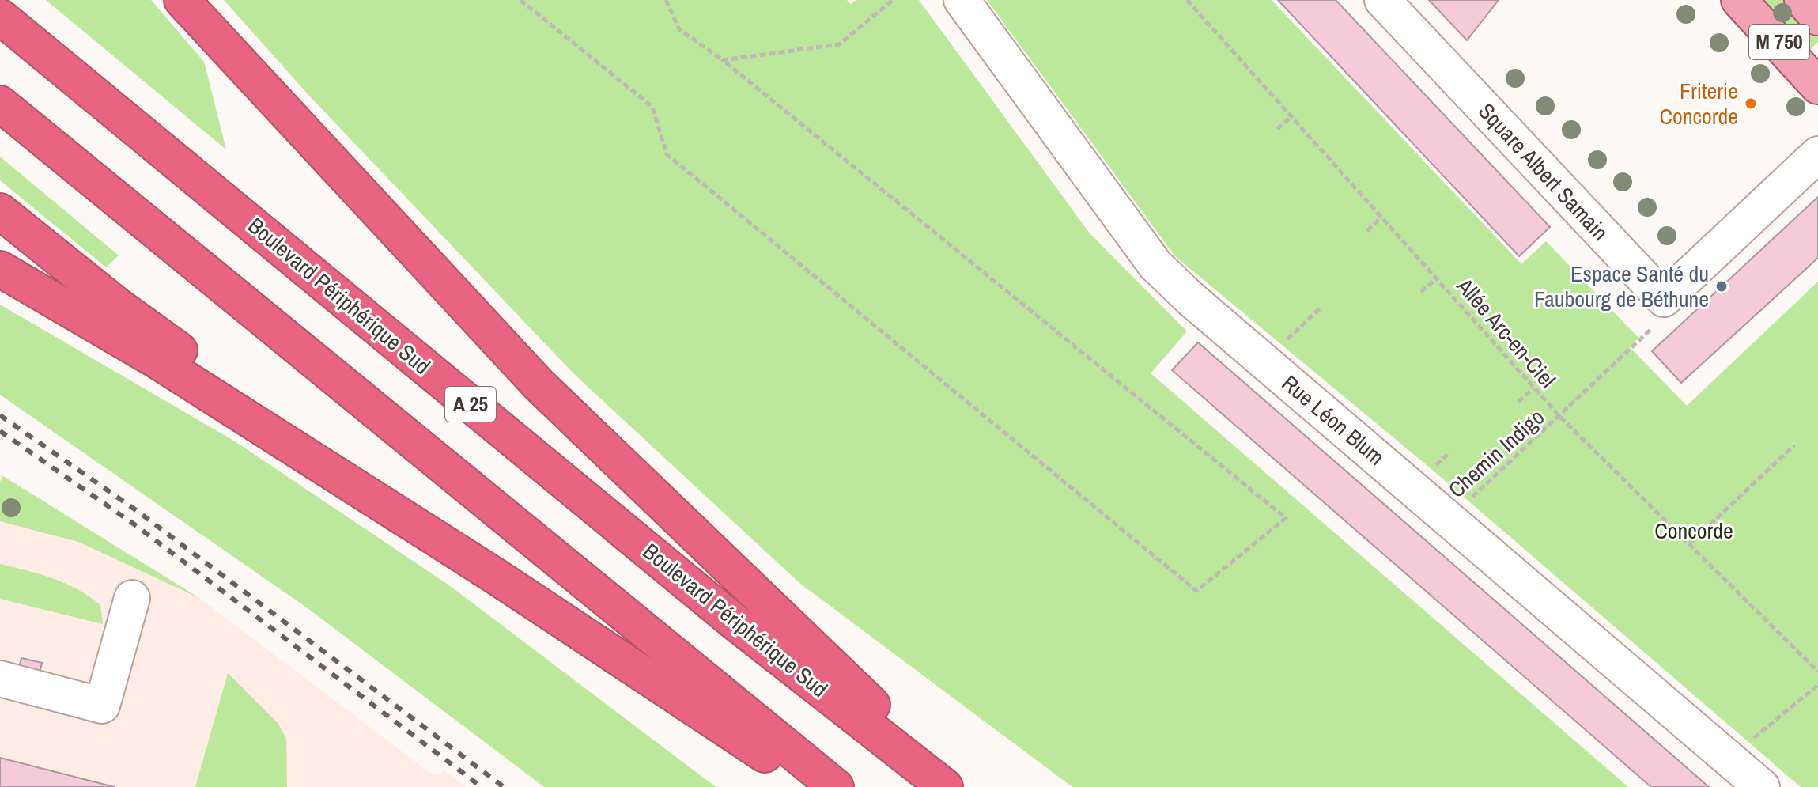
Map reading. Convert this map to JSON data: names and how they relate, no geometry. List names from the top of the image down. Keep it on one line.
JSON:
{"streets":{"highway":["Boulevard Périphérique Sud","A 25"],"main road":["M 750"],"street":["Square Albert Samain","Rue Léon Blum"],"path":["Allée Arc-en-Ciel","Chemin Indigo"]},"crossings":[["Square Albert Samain","Chemin Indigo"],["Allée Arc-en-Ciel","Chemin Indigo"],["Rue Léon Blum","Chemin Indigo"]],"parks":["Concorde"],"places":["Friterie Concorde","Espace Santé du Faubourg de Béthune"]}
